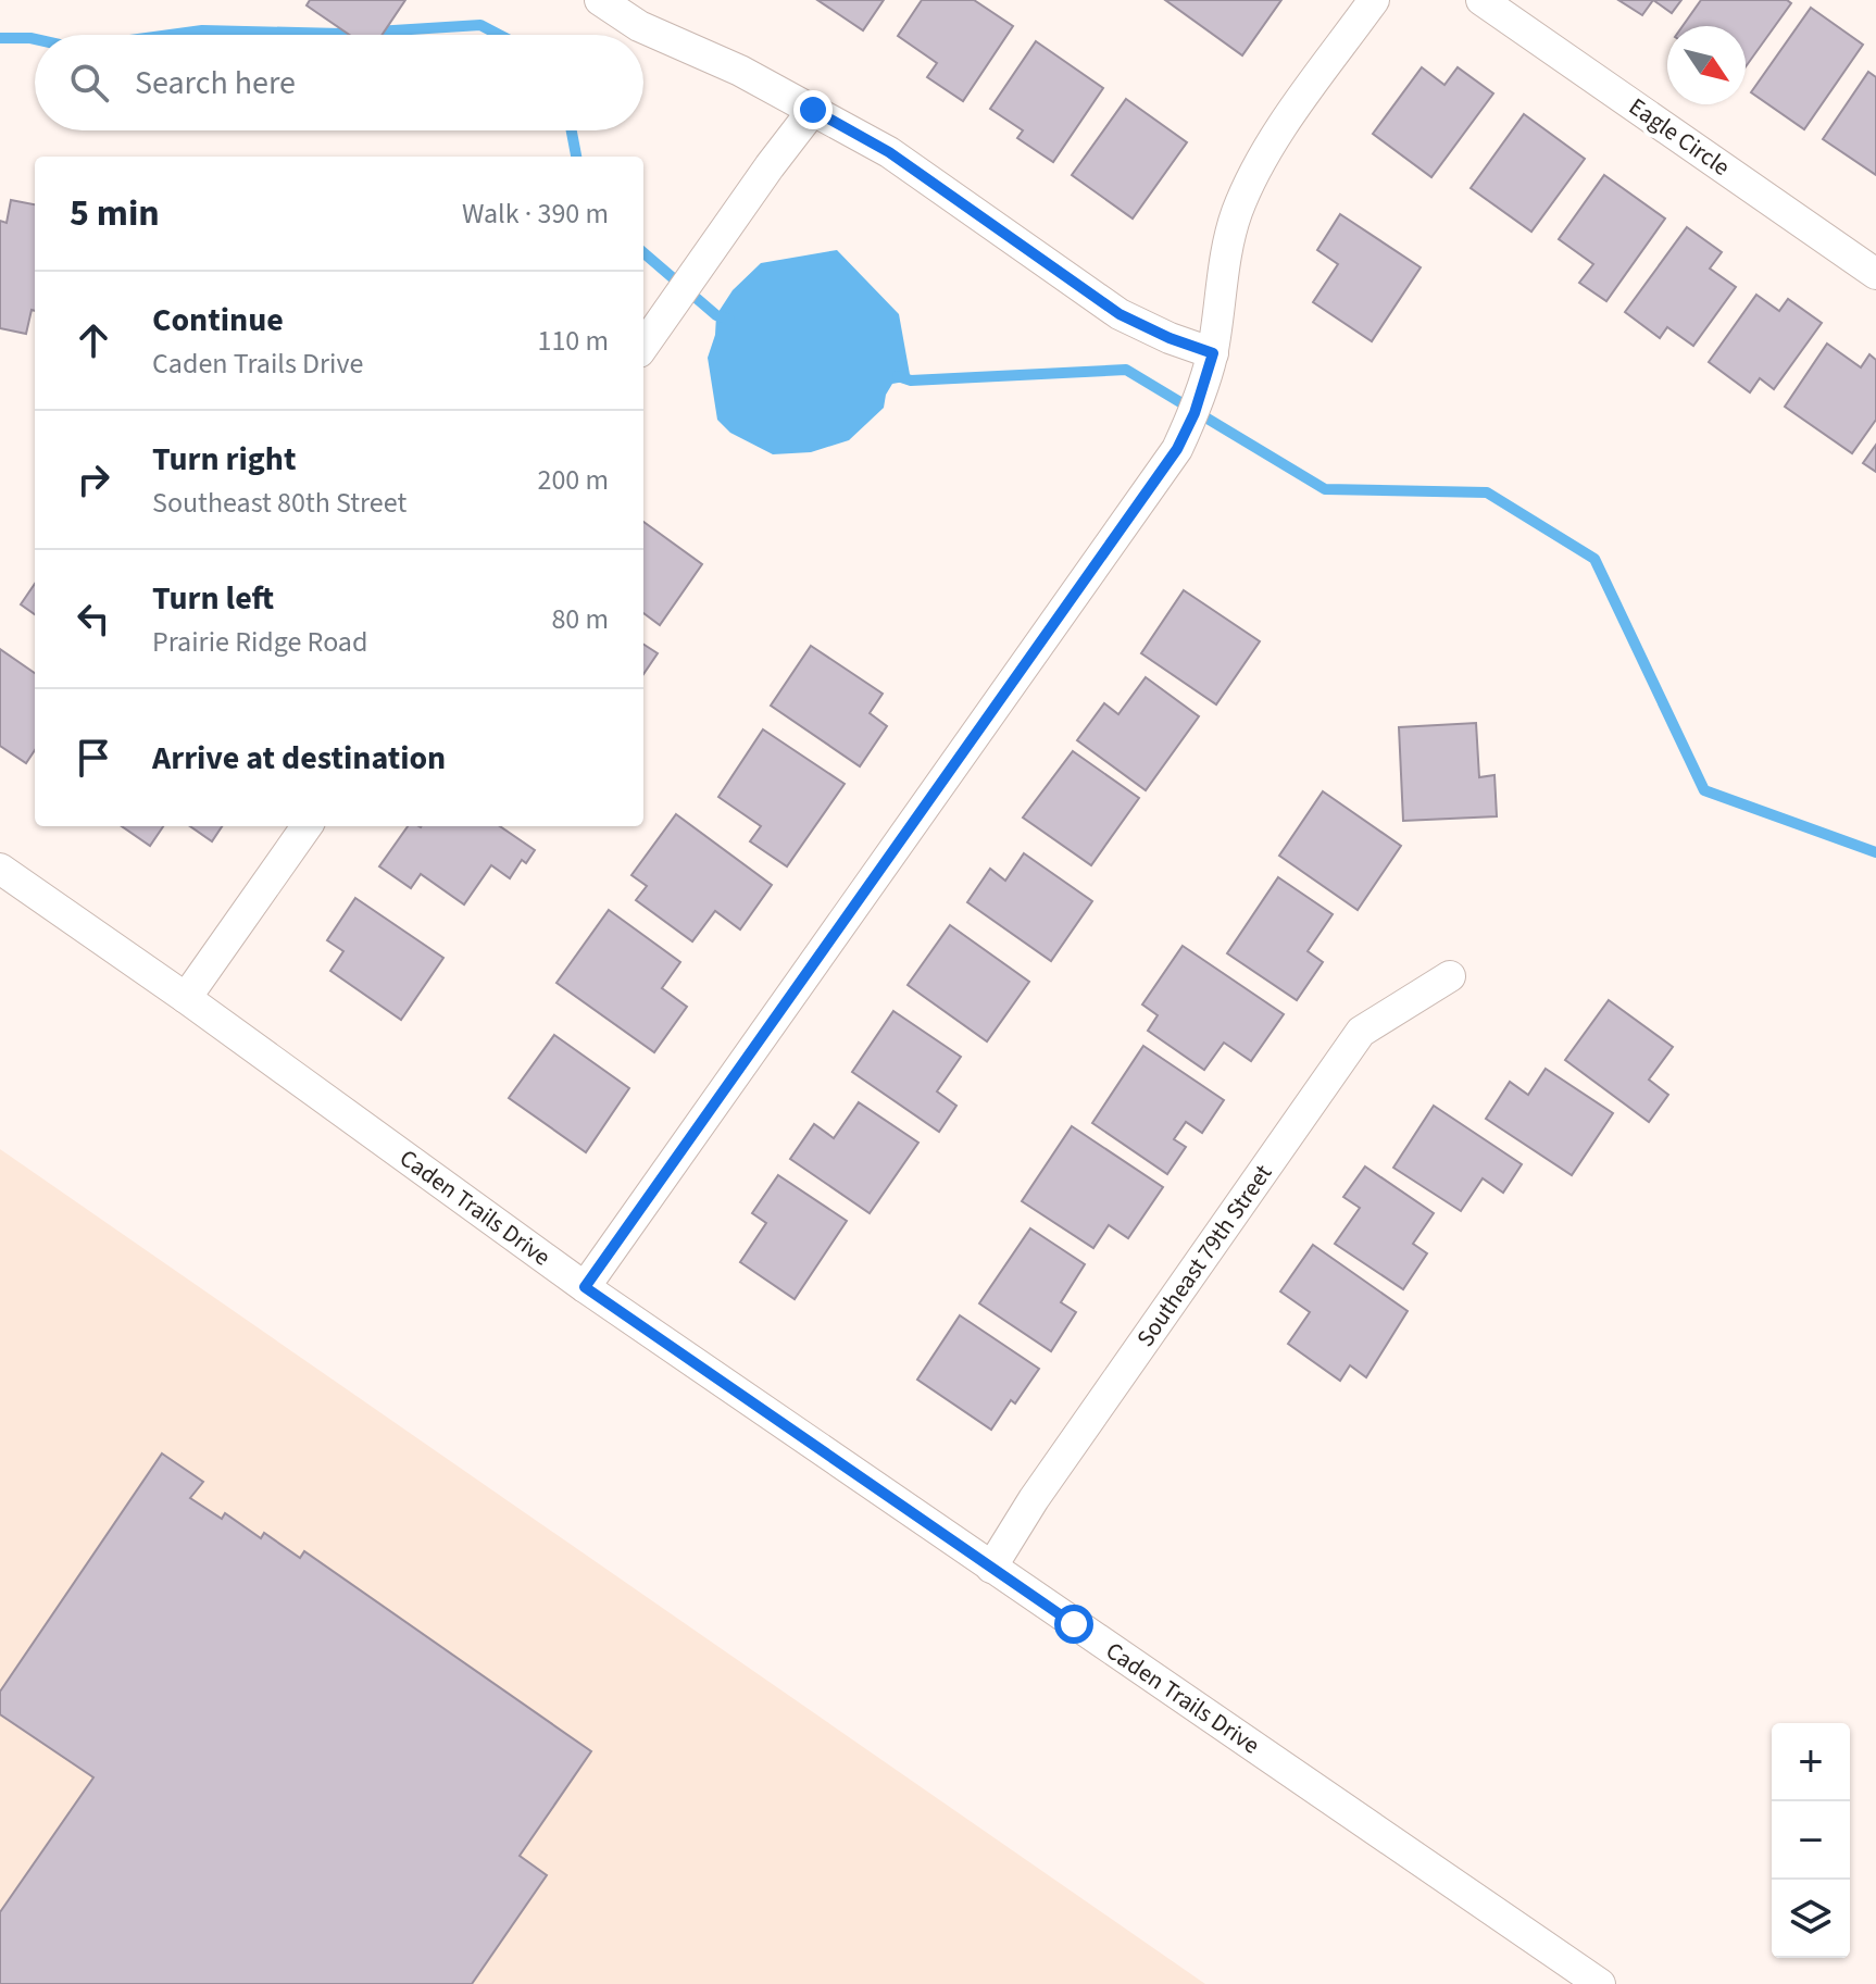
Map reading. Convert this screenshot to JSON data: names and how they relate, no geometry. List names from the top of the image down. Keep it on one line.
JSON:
{"streets":{"street":["Eagle Circle","Caden Trails Drive","Southeast 79th Street"]},"crossings":[["Caden Trails Drive","Southeast 79th Street"]],"north":"bottom right","page":{"search":"Search here","heading":["5 min","Walk · 390 m"],"list":[["Continue","Caden Trails Drive","110 m"],["Turn right","Southeast 80th Street","200 m"],["Turn left","Prairie Ridge Road","80 m"],"Arrive at destination"],"map_buttons":["+","−"]}}
